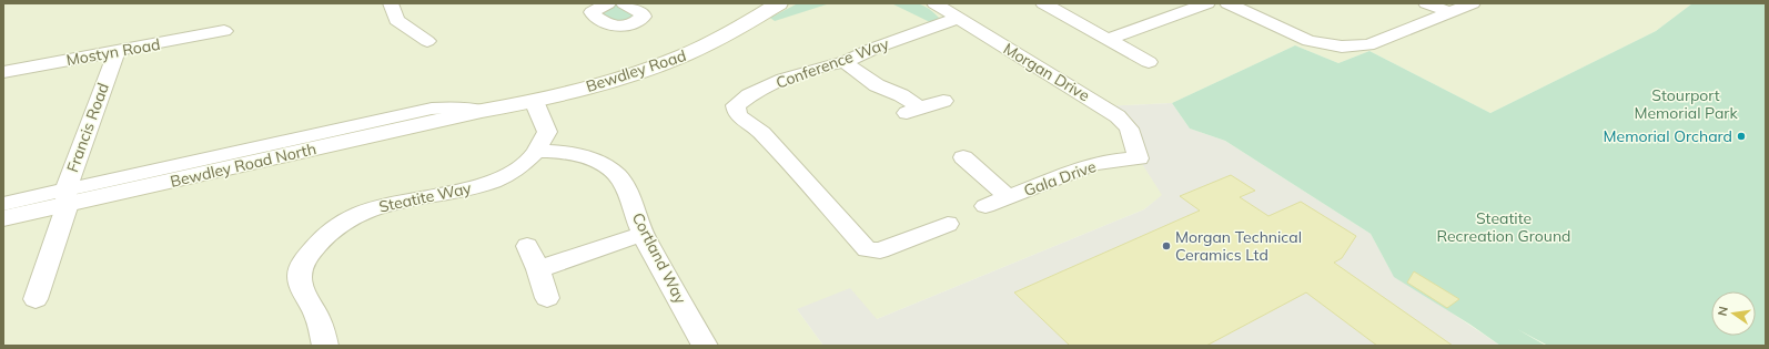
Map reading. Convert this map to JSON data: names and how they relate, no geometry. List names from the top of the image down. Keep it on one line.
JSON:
{"streets":{"main road":["Bewdley Road","Bewdley Road North"],"street":["Mostyn Road","Conference Way","Morgan Drive","Francis Road","Gala Drive","Steatite Way","Cortland Way"]},"crossings":[["Mostyn Road","Francis Road"],["Conference Way","Morgan Drive"],["Bewdley Road","Bewdley Road North"],["Bewdley Road","Steatite Way"],["Morgan Drive","Gala Drive"],["Francis Road","Bewdley Road North"],["Steatite Way","Cortland Way"]],"parks":["Stourport Memorial Park","Steatite Recreation Ground"],"places":["Memorial Orchard","Morgan Technical Ceramics Ltd"],"north":"left"}
